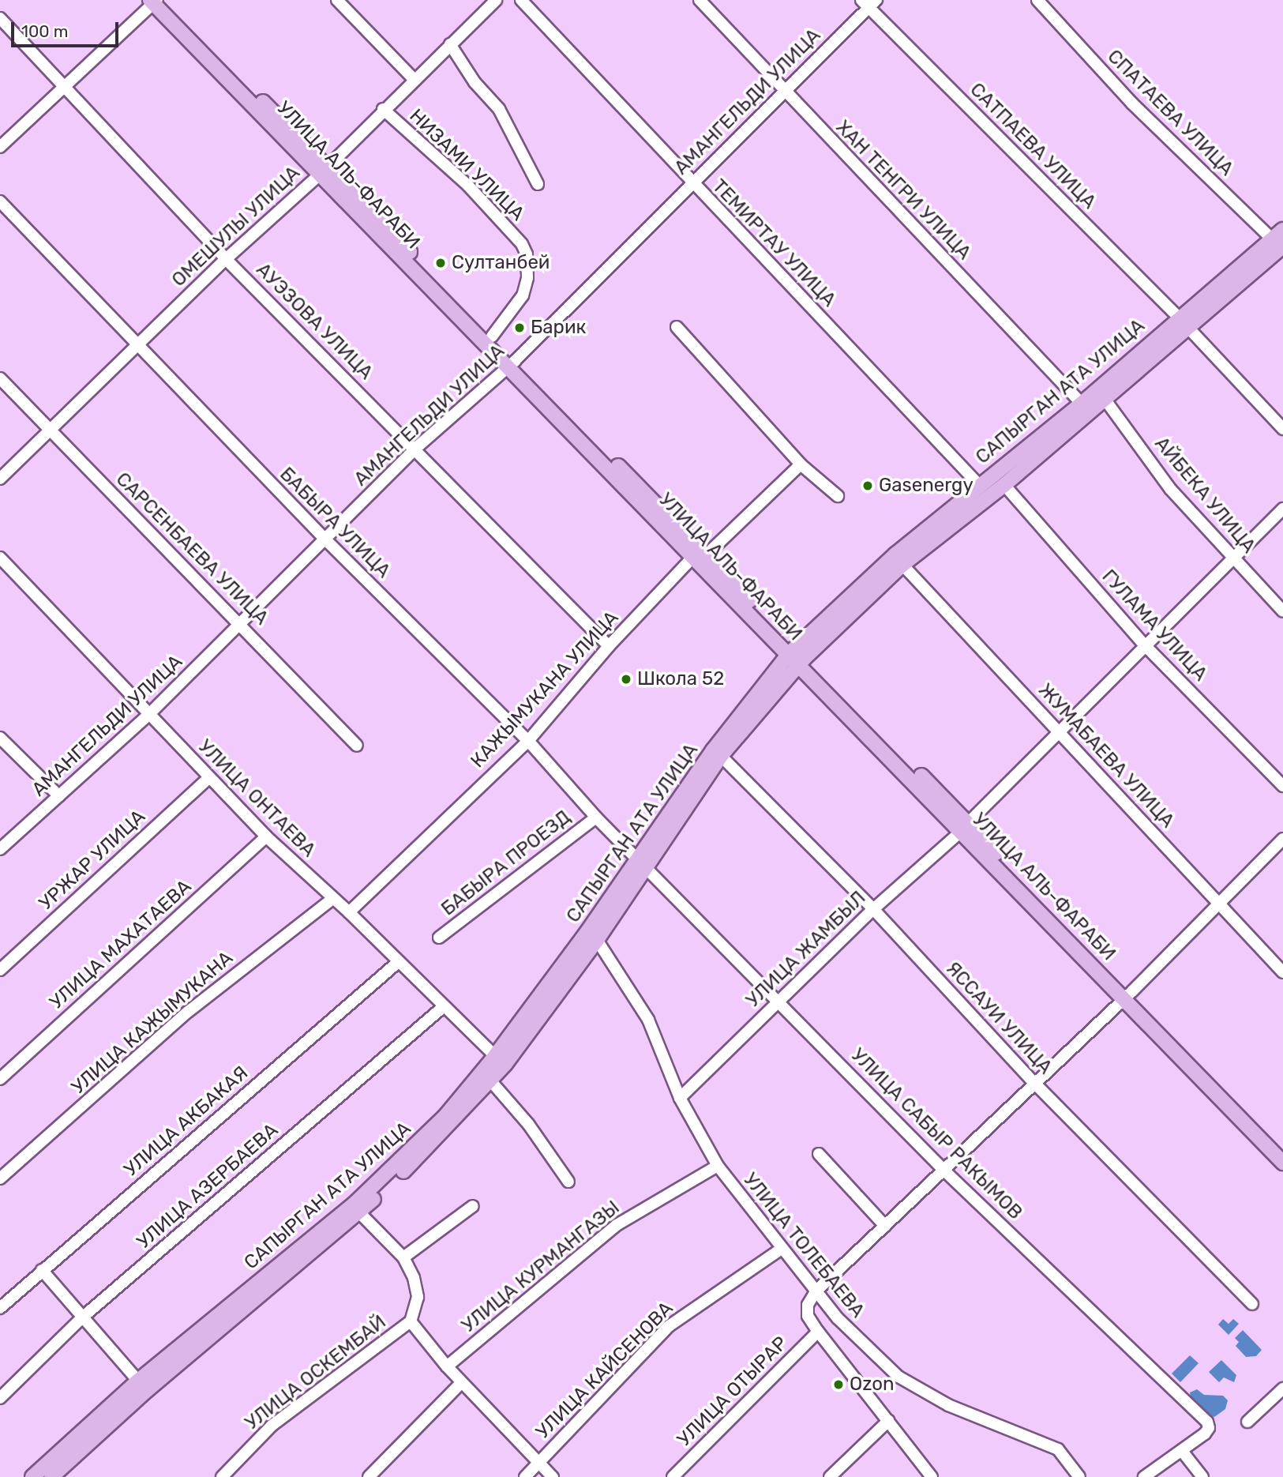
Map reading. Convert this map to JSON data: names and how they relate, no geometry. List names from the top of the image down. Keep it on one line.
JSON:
{"streets":{"main road":["УЛИЦА АЛЬ-ФАРАБИ","САПЫРГАН АТА УЛИЦА"],"street":["АМАНГЕЛЬДИ УЛИЦА","СПАТАЕВА УЛИЦА","САТПАЕВА УЛИЦА","НИЗАМИ УЛИЦА","ХАН ТЕНГРИ УЛИЦА","ОМЕШУЛЫ УЛИЦА","ТЕМИРТАУ УЛИЦА","АУЭЗОВА УЛИЦА","АЙБЕКА УЛИЦА","БАБЫРА УЛИЦА","САРСЕНБАЕВА УЛИЦА","ГУЛАМА УЛИЦА","КАЖЫМУКАНА УЛИЦА","ЖУМАБАЕВА УЛИЦА","УЛИЦА ОНТАЕВА","УРЖАР УЛИЦА","БАБЫРА ПРОЕЗД","УЛИЦА МАХАТАЕВА","УЛИЦА ЖАМБЫЛ","ЯССАУИ УЛИЦА","УЛИЦА КАЖЫМУКАНА","УЛИЦА АКБАКАЯ","УЛИЦА САБЫР РАКЫМОВ","УЛИЦА АЗЕРБАЕВА","УЛИЦА ТОЛЕБАЕВА","УЛИЦА КУРМАНГАЗЫ","УЛИЦА КАЙСЕНОВА","УЛИЦА ОСКЕМБАЙ","УЛИЦА ОТЫРАР"]},"crossings":[["АМАНГЕЛЬДИ УЛИЦА","САТПАЕВА УЛИЦА"],["АМАНГЕЛЬДИ УЛИЦА","УЛИЦА АЛЬ-ФАРАБИ"],["АМАНГЕЛЬДИ УЛИЦА","ХАН ТЕНГРИ УЛИЦА"],["АМАНГЕЛЬДИ УЛИЦА","ТЕМИРТАУ УЛИЦА"],["АМАНГЕЛЬДИ УЛИЦА","АУЭЗОВА УЛИЦА"],["АМАНГЕЛЬДИ УЛИЦА","БАБЫРА УЛИЦА"],["АМАНГЕЛЬДИ УЛИЦА","САРСЕНБАЕВА УЛИЦА"],["АМАНГЕЛЬДИ УЛИЦА","УЛИЦА ОНТАЕВА"],["СПАТАЕВА УЛИЦА","САПЫРГАН АТА УЛИЦА"],["САТПАЕВА УЛИЦА","САПЫРГАН АТА УЛИЦА"],["НИЗАМИ УЛИЦА","УЛИЦА АЛЬ-ФАРАБИ"],["НИЗАМИ УЛИЦА","ОМЕШУЛЫ УЛИЦА"],["УЛИЦА АЛЬ-ФАРАБИ","ОМЕШУЛЫ УЛИЦА"],["УЛИЦА АЛЬ-ФАРАБИ","САПЫРГАН АТА УЛИЦА"],["УЛИЦА АЛЬ-ФАРАБИ","КАЖЫМУКАНА УЛИЦА"],["УЛИЦА АЛЬ-ФАРАБИ","УЛИЦА ЖАМБЫЛ"],["ХАН ТЕНГРИ УЛИЦА","САПЫРГАН АТА УЛИЦА"],["ОМЕШУЛЫ УЛИЦА","АУЭЗОВА УЛИЦА"],["ОМЕШУЛЫ УЛИЦА","БАБЫРА УЛИЦА"],["ОМЕШУЛЫ УЛИЦА","САРСЕНБАЕВА УЛИЦА"],["ТЕМИРТАУ УЛИЦА","САПЫРГАН АТА УЛИЦА"],["АУЭЗОВА УЛИЦА","КАЖЫМУКАНА УЛИЦА"],["САПЫРГАН АТА УЛИЦА","АЙБЕКА УЛИЦА"],["САПЫРГАН АТА УЛИЦА","БАБЫРА УЛИЦА"],["САПЫРГАН АТА УЛИЦА","ГУЛАМА УЛИЦА"],["САПЫРГАН АТА УЛИЦА","ЖУМАБАЕВА УЛИЦА"],["САПЫРГАН АТА УЛИЦА","УЛИЦА ОНТАЕВА"],["САПЫРГАН АТА УЛИЦА","ЯССАУИ УЛИЦА"],["САПЫРГАН АТА УЛИЦА","УЛИЦА САБЫР РАКЫМОВ"],["САПЫРГАН АТА УЛИЦА","УЛИЦА ТОЛЕБАЕВА"],["АЙБЕКА УЛИЦА","УЛИЦА ЖАМБЫЛ"],["БАБЫРА УЛИЦА","КАЖЫМУКАНА УЛИЦА"],["БАБЫРА УЛИЦА","БАБЫРА ПРОЕЗД"],["БАБЫРА УЛИЦА","УЛИЦА САБЫР РАКЫМОВ"],["ГУЛАМА УЛИЦА","УЛИЦА ЖАМБЫЛ"],["КАЖЫМУКАНА УЛИЦА","УЛИЦА ОНТАЕВА"],["ЖУМАБАЕВА УЛИЦА","УЛИЦА ЖАМБЫЛ"],["УЛИЦА ОНТАЕВА","УРЖАР УЛИЦА"],["УЛИЦА ОНТАЕВА","УЛИЦА МАХАТАЕВА"],["УЛИЦА ОНТАЕВА","УЛИЦА КАЖЫМУКАНА"],["УЛИЦА ОНТАЕВА","УЛИЦА АКБАКАЯ"],["УЛИЦА ОНТАЕВА","УЛИЦА АЗЕРБАЕВА"],["УЛИЦА ЖАМБЫЛ","ЯССАУИ УЛИЦА"],["УЛИЦА ЖАМБЫЛ","УЛИЦА САБЫР РАКЫМОВ"],["УЛИЦА ЖАМБЫЛ","УЛИЦА ТОЛЕБАЕВА"],["УЛИЦА ТОЛЕБАЕВА","УЛИЦА КУРМАНГАЗЫ"],["УЛИЦА ТОЛЕБАЕВА","УЛИЦА КАЙСЕНОВА"]],"places":["Султанбей","Барик","Gasenergy","Школа 52","Ozon"],"scale_bar":"100 m"}
